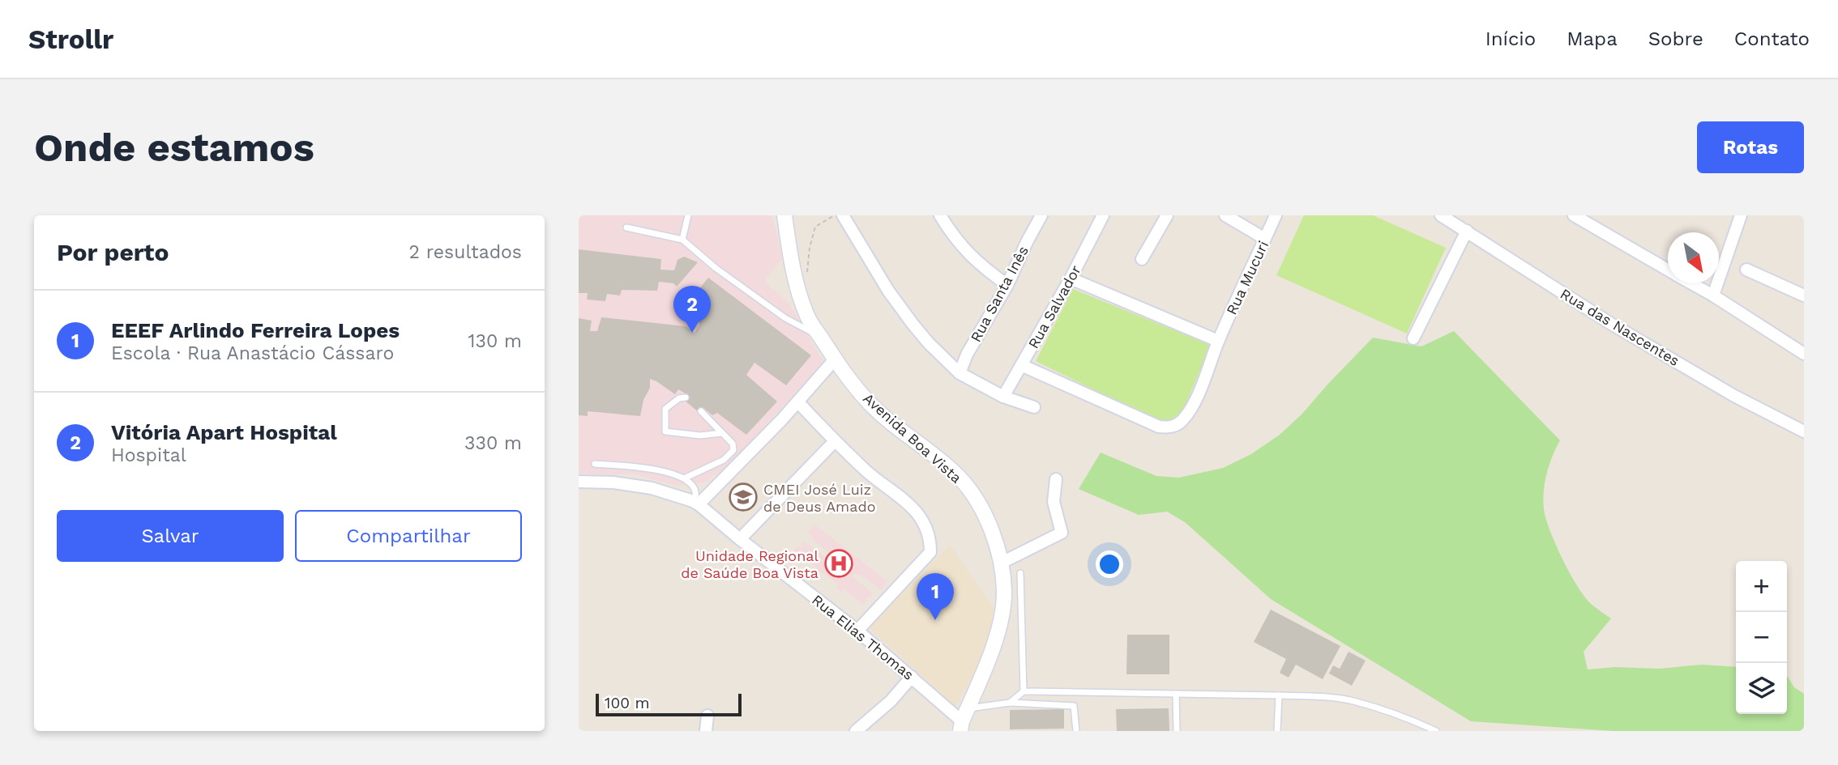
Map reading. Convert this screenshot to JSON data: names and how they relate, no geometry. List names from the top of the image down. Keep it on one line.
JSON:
{"streets":{"street":["Rua Mucuri","Rua Santa Inês","Rua Salvador","Rua das Nascentes","Avenida Boa Vista","Rua Elias Thomas"]},"crossings":[["Rua Mucuri","Rua Salvador"],["Avenida Boa Vista","Rua Elias Thomas"]],"places":{"school or university":["CMEI José Luiz de Deus Amado"],"hospital":["Unidade Regional de Saúde Boa Vista"]},"scale_bar":"100 m","north":"bottom right","page":{"header":"Strollr","nav":["Início","Mapa","Sobre","Contato"],"buttons":["Rotas",["Salvar","Compartilhar"]],"title":"Onde estamos","heading":["Por perto","2 resultados"],"pins":["2","1"],"list":[{"mark":"1","name":"EEEF Arlindo Ferreira Lopes","note":"Escola · Rua Anastácio Cássaro","value":"130 m"},{"mark":"2","name":"Vitória Apart Hospital","note":"Hospital","value":"330 m"}],"map_buttons":["+","−"],"scale":"100 m"}}
